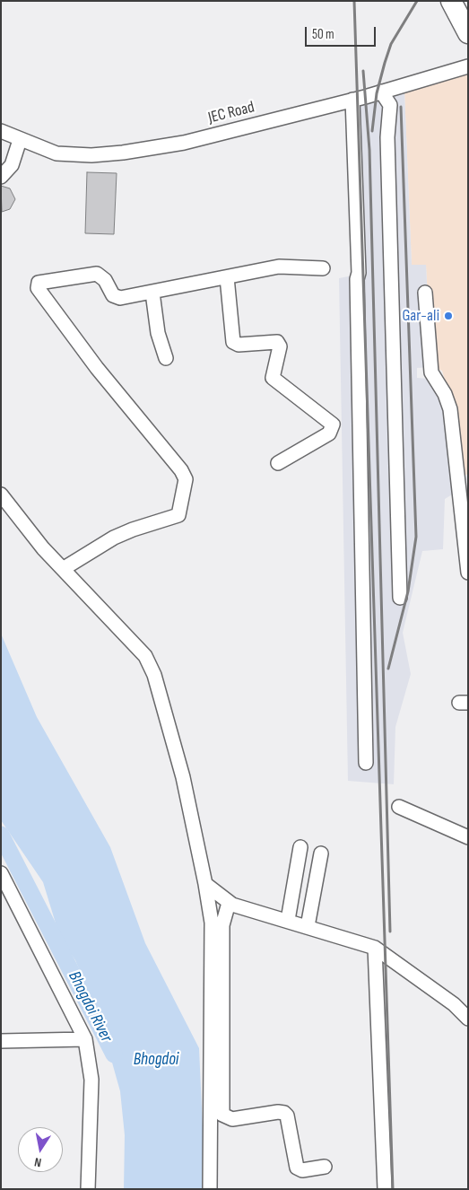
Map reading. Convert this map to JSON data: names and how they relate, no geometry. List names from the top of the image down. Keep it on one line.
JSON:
{"streets":{"street":["JEC Road"]},"water":["Bhogdoi River","Bhogdoi"],"places":["Gar-ali"],"scale_bar":"50 m","north":"bottom"}
